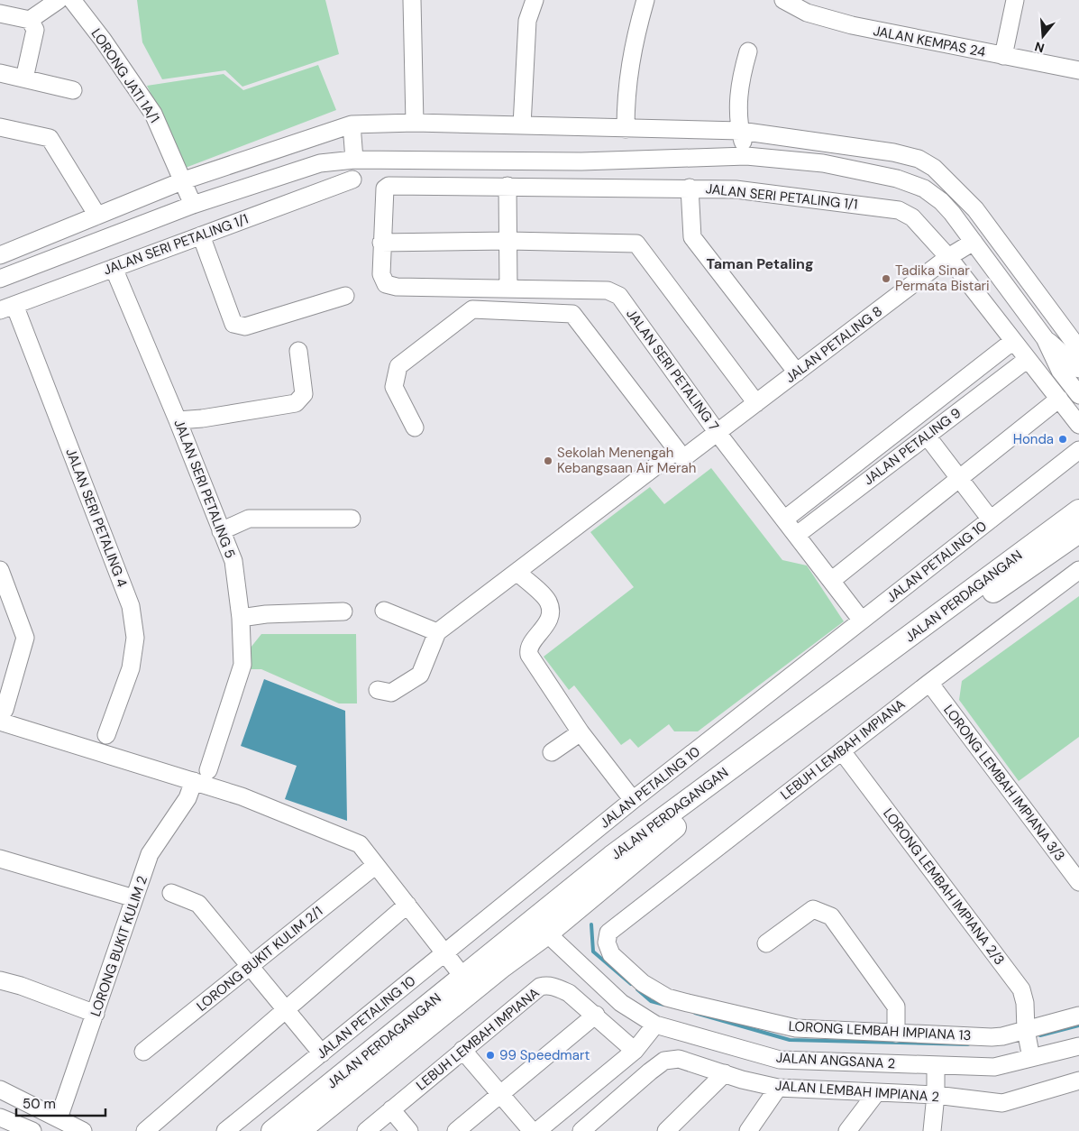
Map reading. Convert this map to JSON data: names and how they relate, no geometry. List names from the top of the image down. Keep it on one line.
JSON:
{"streets":{"main road":["JALAN PERDAGANGAN"],"street":["JALAN KEMPAS 24","LORONG JATI 1A/1","JALAN SERI PETALING 1/1","JALAN PETALING 8","JALAN SERI PETALING 7","JALAN PETALING 9","JALAN SERI PETALING 5","JALAN SERI PETALING 4","JALAN PETALING 10","LEBUH LEMBAH IMPIANA","LORONG LEMBAH IMPIANA 3/3","LORONG LEMBAH IMPIANA 2/3","LORONG BUKIT KULIM 2","LORONG BUKIT KULIM 2/1","LORONG LEMBAH IMPIANA 13","JALAN ANGSANA 2","JALAN LEMBAH IMPIANA 2"]},"crossings":[["JALAN SERI PETALING 1/1","JALAN PETALING 8"],["JALAN SERI PETALING 1/1","JALAN SERI PETALING 7"],["JALAN SERI PETALING 1/1","JALAN PETALING 9"],["JALAN SERI PETALING 1/1","JALAN SERI PETALING 5"],["JALAN SERI PETALING 1/1","JALAN SERI PETALING 4"],["JALAN PETALING 8","JALAN SERI PETALING 7"],["JALAN SERI PETALING 7","JALAN PETALING 9"],["JALAN SERI PETALING 7","JALAN PETALING 10"],["JALAN PERDAGANGAN","JALAN ANGSANA 2"],["LEBUH LEMBAH IMPIANA","LORONG LEMBAH IMPIANA 3/3"],["LEBUH LEMBAH IMPIANA","LORONG LEMBAH IMPIANA 2/3"],["LEBUH LEMBAH IMPIANA","LORONG LEMBAH IMPIANA 13"],["LORONG LEMBAH IMPIANA 2/3","LORONG LEMBAH IMPIANA 13"],["LORONG LEMBAH IMPIANA 2/3","JALAN ANGSANA 2"]],"districts":["Taman Petaling"],"places":["Tadika Sinar Permata Bistari","Honda","Sekolah Menengah Kebangsaan Air Merah","99 Speedmart"],"scale_bar":"50 m","north":"bottom"}
